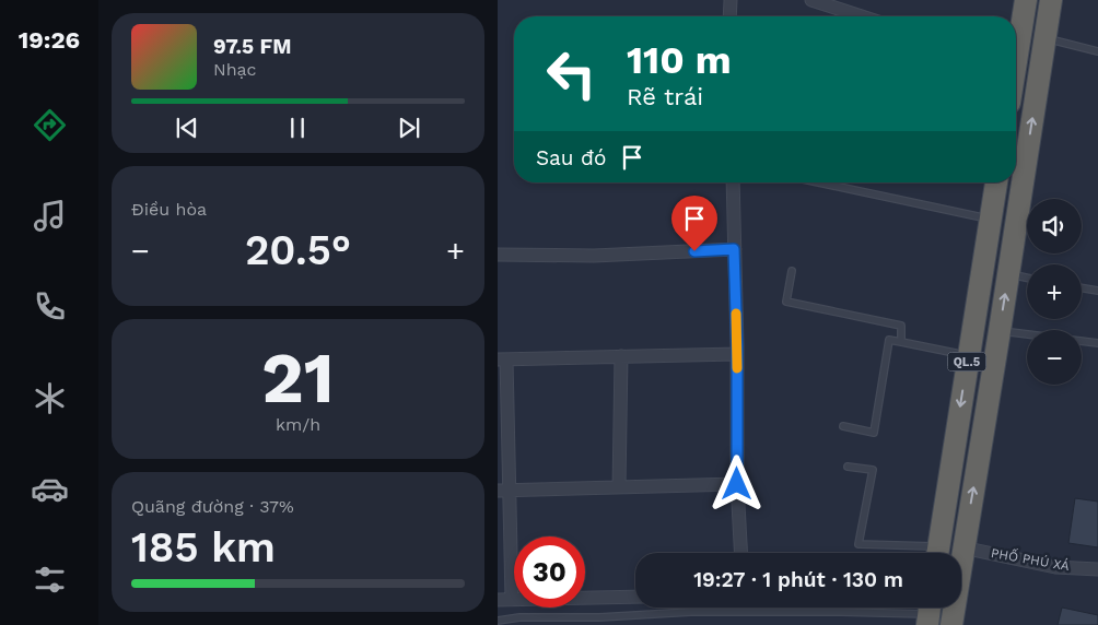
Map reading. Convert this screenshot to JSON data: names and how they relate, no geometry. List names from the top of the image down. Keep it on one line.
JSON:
{"streets":{"highway":["QL.5"],"street":["PHỐ PHÚ XÁ"]},"crossings":[["QL.5","PHỐ PHÚ XÁ"]],"page":{"tabs":"19:26","turn":["110 m","Rẽ trái"],"song":["97.5 FM","Nhạc"],"then":"Sau đó","tile":["Điều hòa",["21","km/h"],["Quãng đường · 37%","185 km"]],"map_buttons":["+","−"],"heat":["−","20.5°","+"],"limit":"30","trip":"19:27 · 1 phút · 130 m"}}
